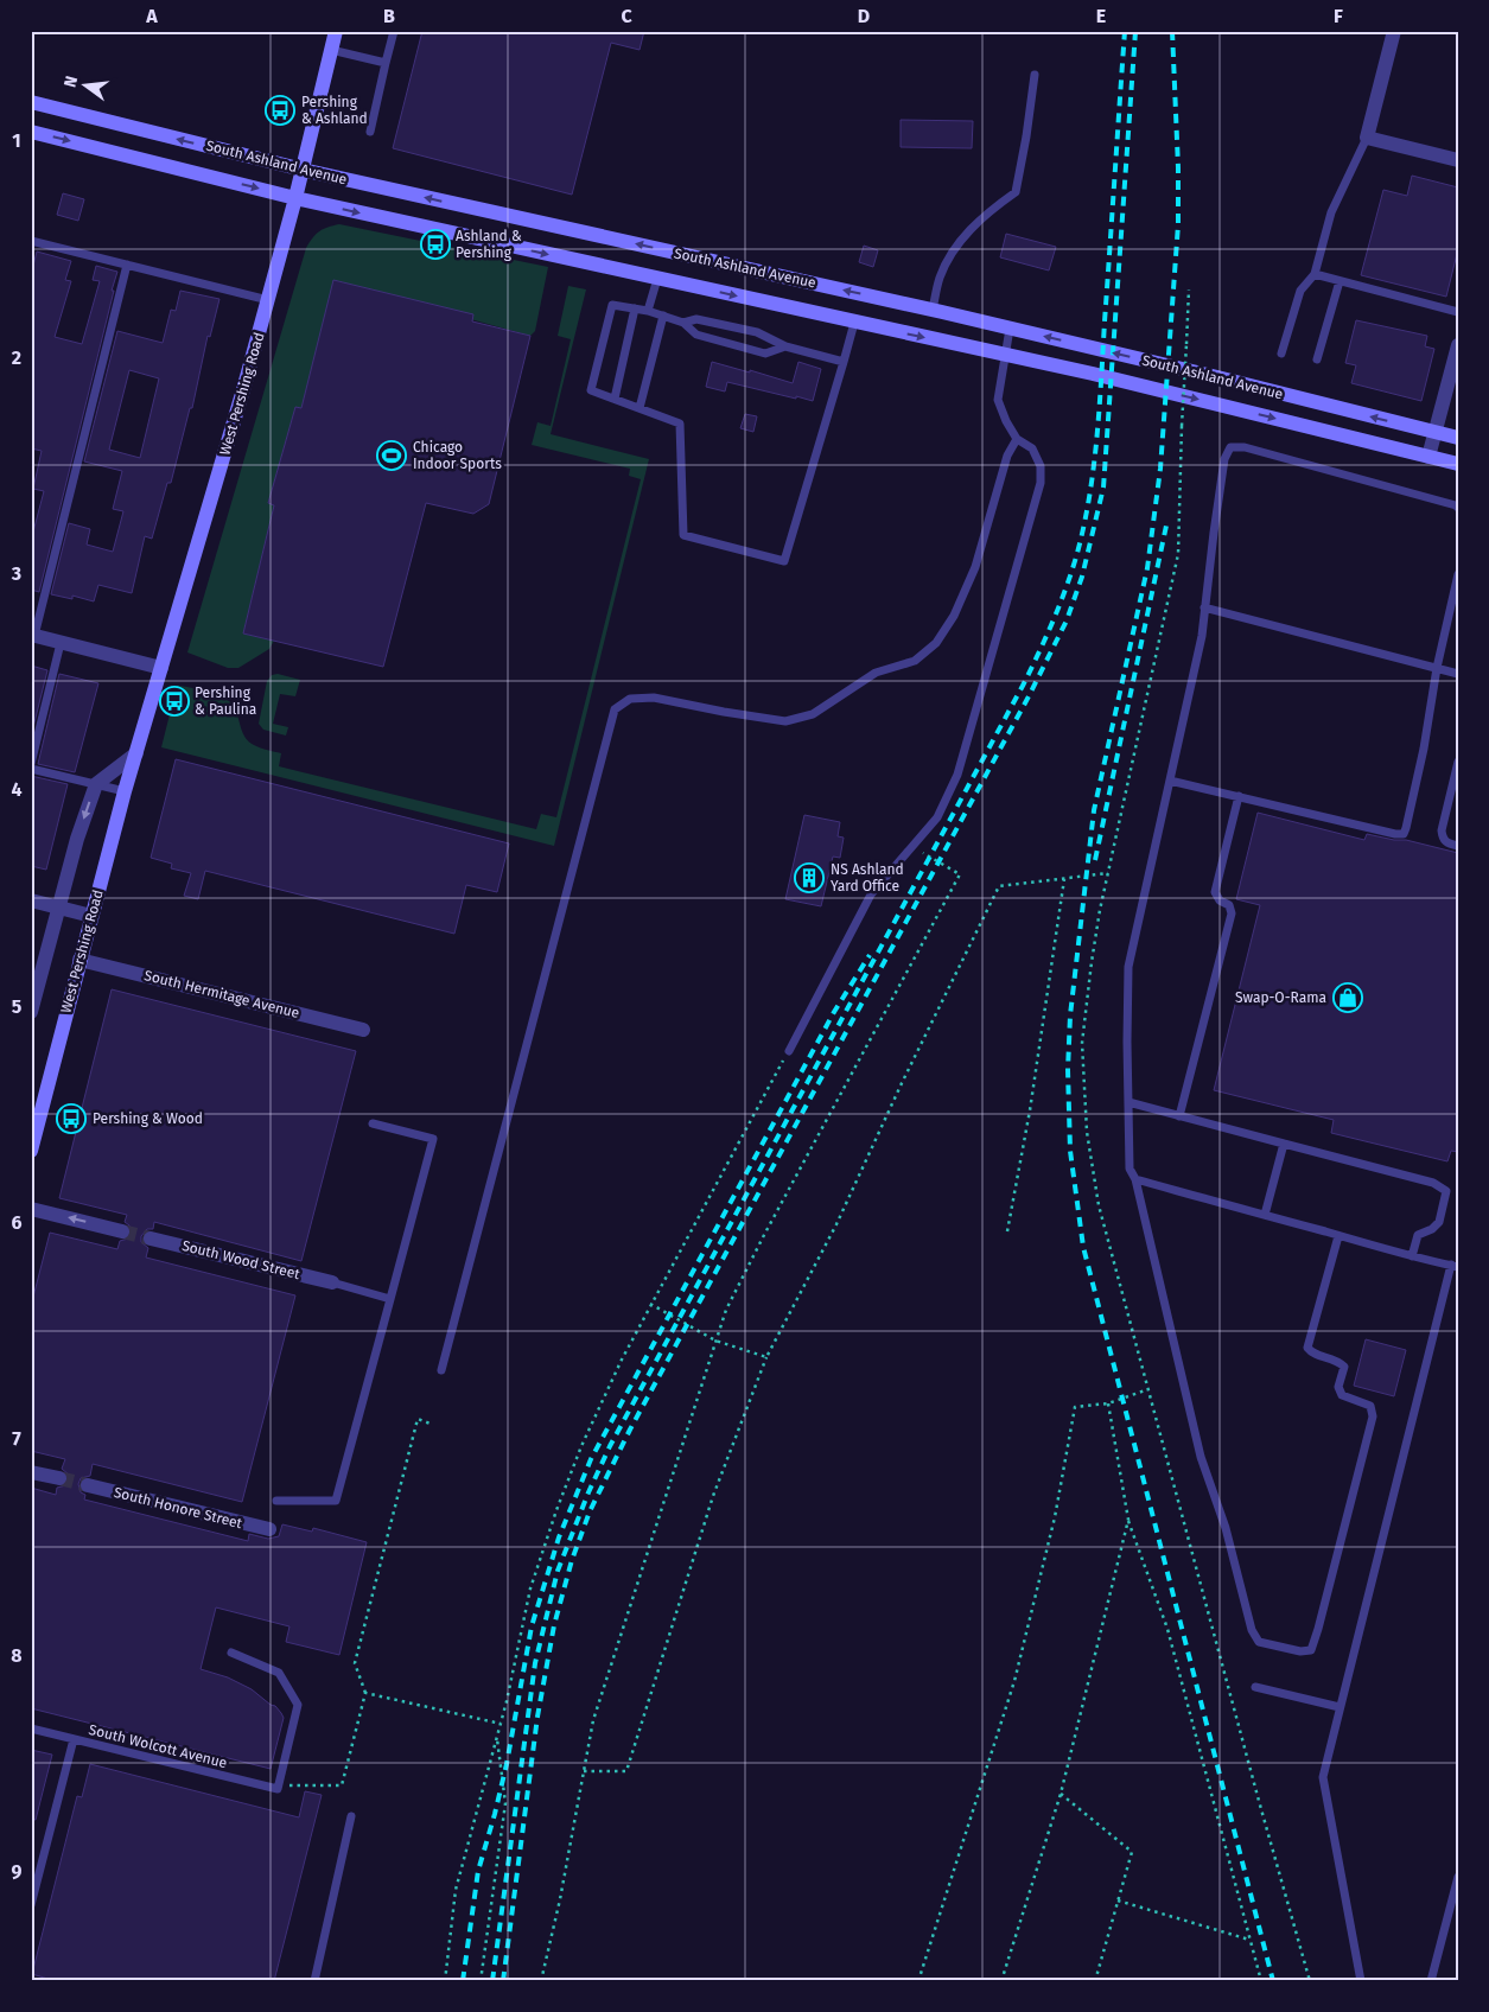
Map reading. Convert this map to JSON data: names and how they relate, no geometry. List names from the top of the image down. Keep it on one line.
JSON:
{"streets":{"main road":["South Ashland Avenue","West Pershing Road"],"street":["South Hermitage Avenue","South Wood Street","South Honore Street"],"lane":["South Wolcott Avenue"]},"crossings":[["South Ashland Avenue","West Pershing Road"],["West Pershing Road","South Hermitage Avenue"]],"places":{"bus stop":["Pershing & Ashland","Ashland & Pershing","Pershing & Paulina","Pershing & Wood"],"sports":["Chicago Indoor Sports"],"building":["NS Ashland Yard Office"],"shop":["Swap-O-Rama"]},"north":"left","grid":{"columns":["A","B","C","D","E","F"],"rows":["1","2","3","4","5","6","7","8","9"]}}
